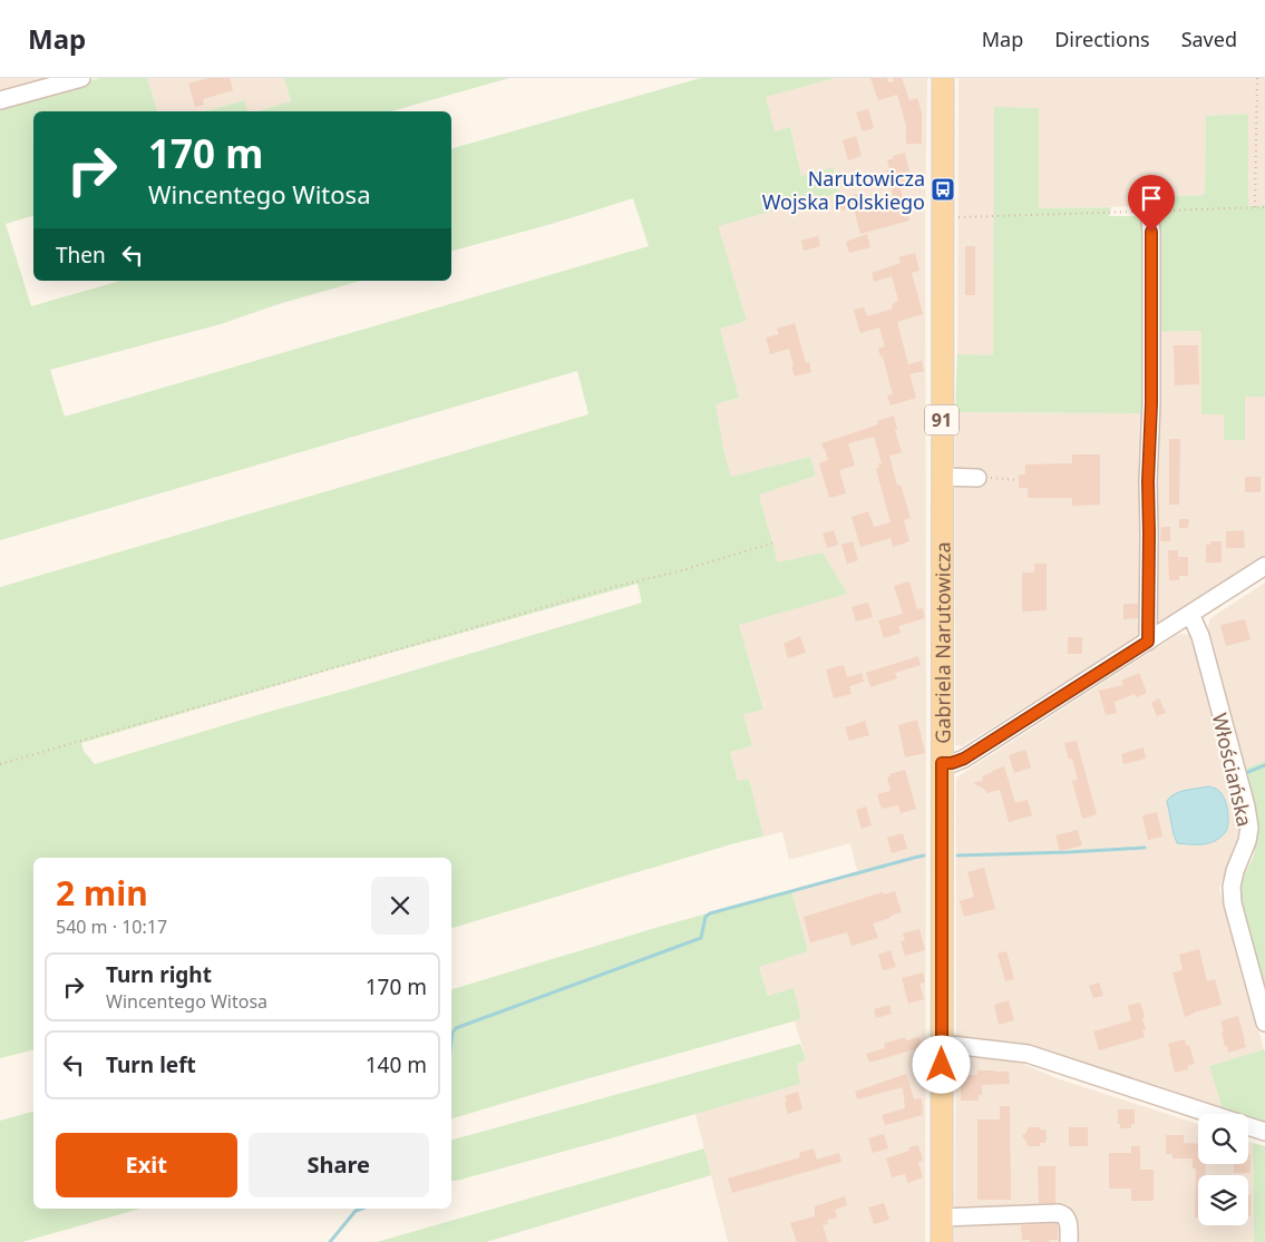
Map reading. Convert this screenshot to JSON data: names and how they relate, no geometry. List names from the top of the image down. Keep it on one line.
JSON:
{"streets":{"main road":["91","Gabriela Narutowicza"],"street":["Włościańska"]},"places":{"bus stop":["Narutowicza Wojska Polskiego"]},"page":{"header":"Map","nav":["Map","Directions","Saved"],"turn":["170 m","Wincentego Witosa"],"then":"Then","heading":["2 min","540 m · 10:17"],"list":[{"name":"Turn right","note":"Wincentego Witosa","value":"170 m"},{"name":"Turn left","value":"140 m"}],"buttons":["Exit","Share"]}}
